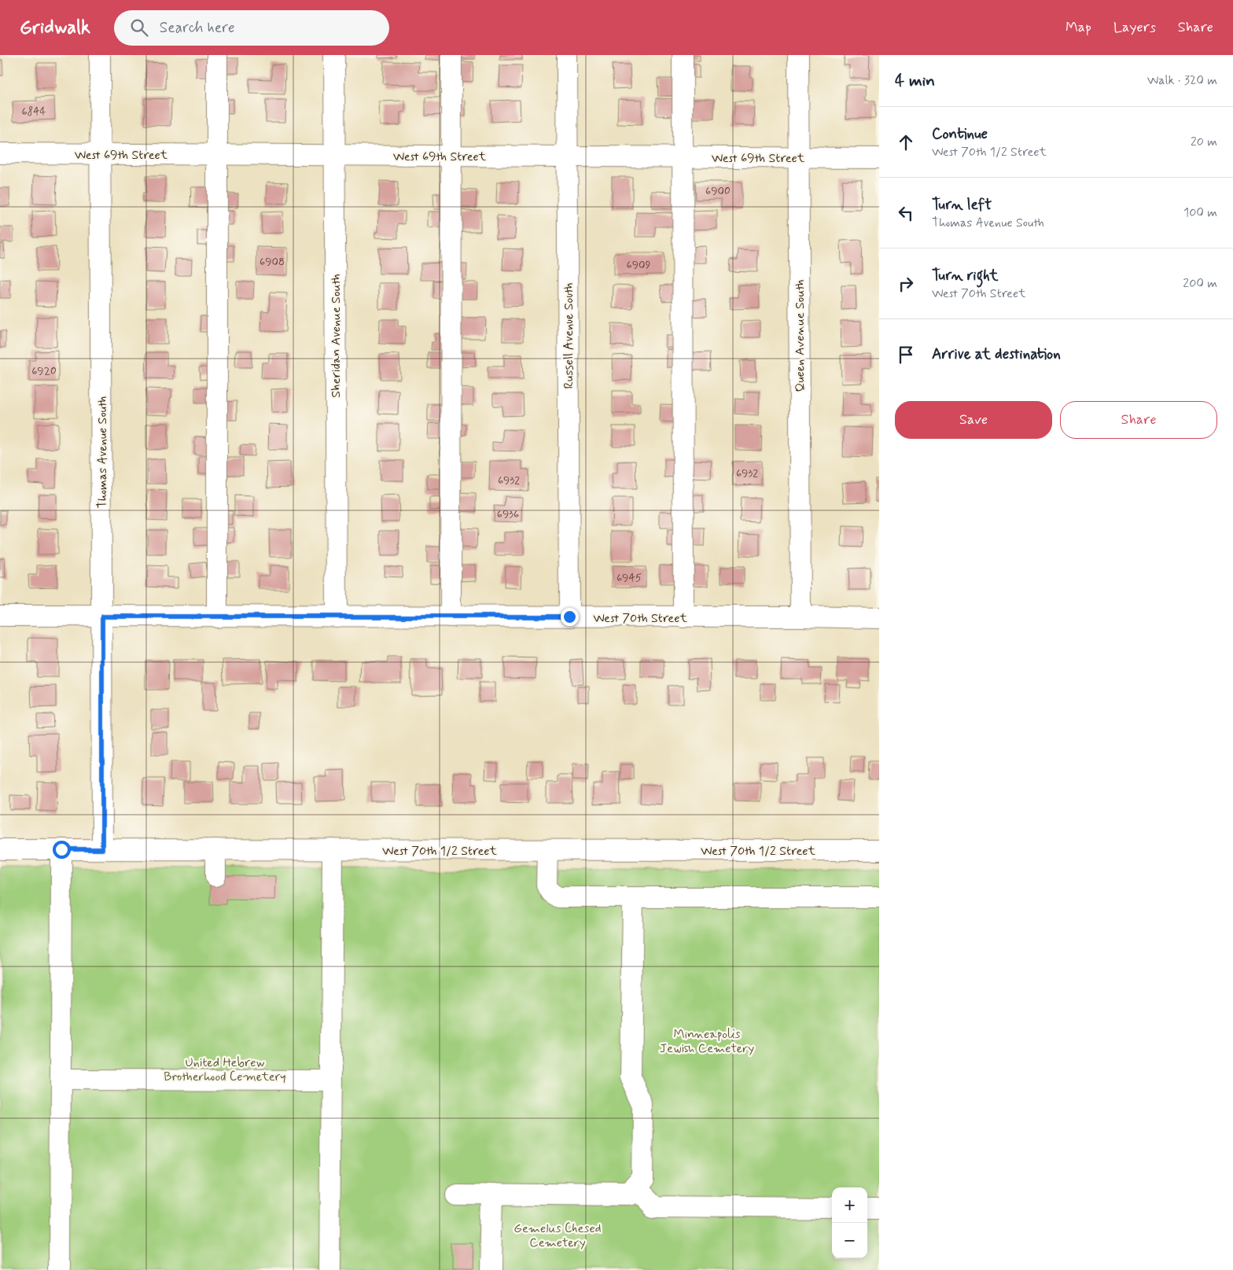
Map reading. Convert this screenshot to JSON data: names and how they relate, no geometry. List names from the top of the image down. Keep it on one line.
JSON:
{"streets":{"street":["West 69th Street","Sheridan Avenue South","Russell Avenue South","Queen Avenue South","Thomas Avenue South","West 70th Street","West 70th 1/2 Street"]},"crossings":[["West 69th Street","Sheridan Avenue South"],["West 69th Street","Russell Avenue South"],["West 69th Street","Queen Avenue South"],["West 69th Street","Thomas Avenue South"],["Sheridan Avenue South","West 70th Street"],["Russell Avenue South","West 70th Street"],["Queen Avenue South","West 70th Street"],["Thomas Avenue South","West 70th Street"],["Thomas Avenue South","West 70th 1/2 Street"]],"parks":["Minneapolis Jewish Cemetery","United Hebrew Brotherhood Cemetery","Gemelus Chesed Cemetery"],"house_numbers":["6844","6900","6908","6909","6920","6932","6932","6936","6945"],"page":{"header":"Gridwalk","search":"Search here","nav":["Map","Layers","Share"],"heading":["4 min","Walk · 320 m"],"list":[["Continue","West 70th 1/2 Street","20 m"],["Turn left","Thomas Avenue South","100 m"],["Turn right","West 70th Street","200 m"],"Arrive at destination"],"buttons":["Save","Share"],"map_buttons":["+","−"]}}
